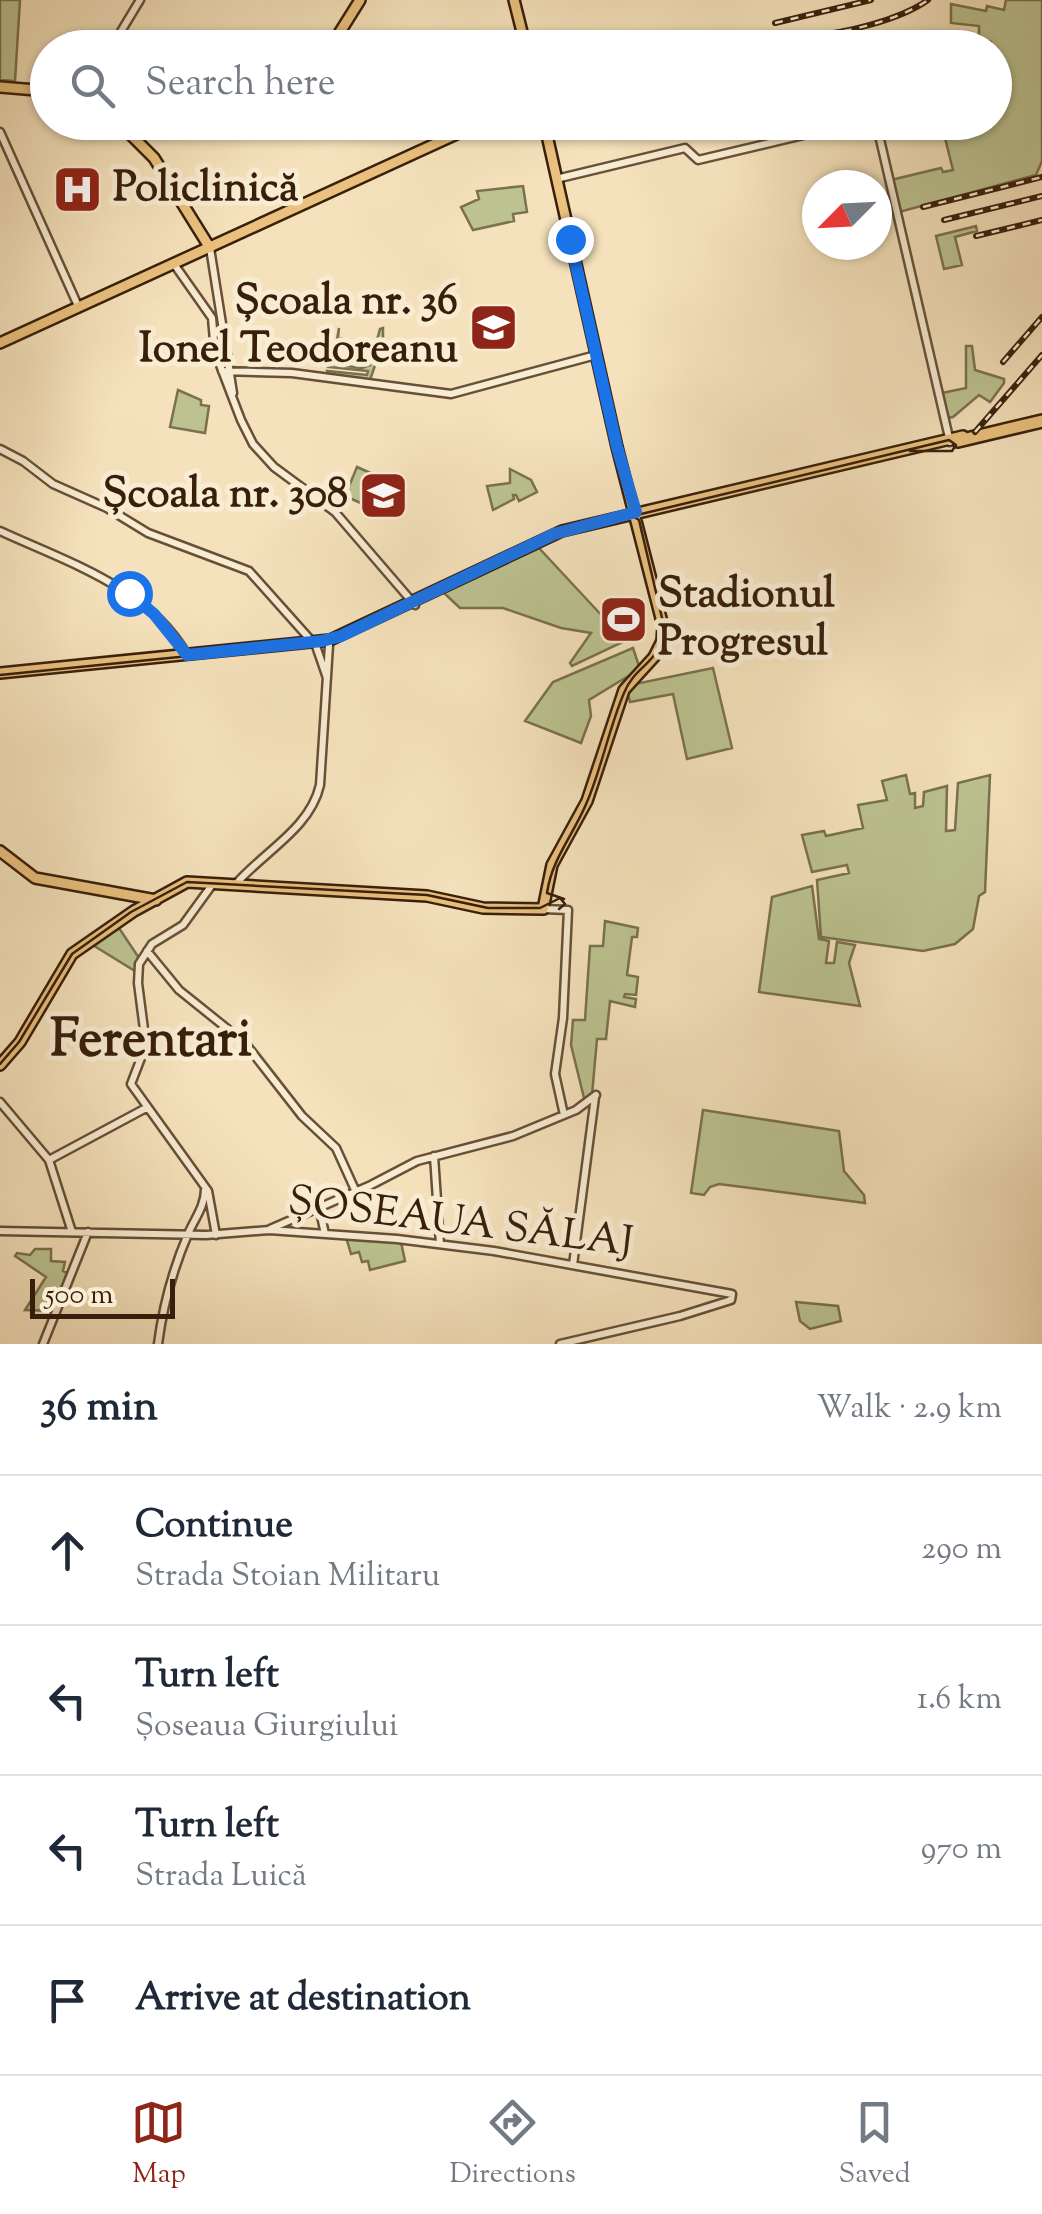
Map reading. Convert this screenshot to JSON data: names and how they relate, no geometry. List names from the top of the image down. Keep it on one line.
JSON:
{"streets":{"street":["ȘOSEAUA SĂLAJ"]},"districts":["Ferentari"],"places":{"hospital":["Policlinică"],"school or university":["Școala nr. 36 Ionel Teodoreanu","Școala nr. 308"],"sports":["Stadionul Progresul"]},"scale_bar":"500 m","north":"bottom left","page":{"search":"Search here","scale":"500 m","heading":["36 min","Walk · 2.9 km"],"list":[["Continue","Strada Stoian Militaru","290 m"],["Turn left","Șoseaua Giurgiului","1.6 km"],["Turn left","Strada Luică","970 m"],"Arrive at destination"],"nav":["Map","Directions","Saved"]}}
